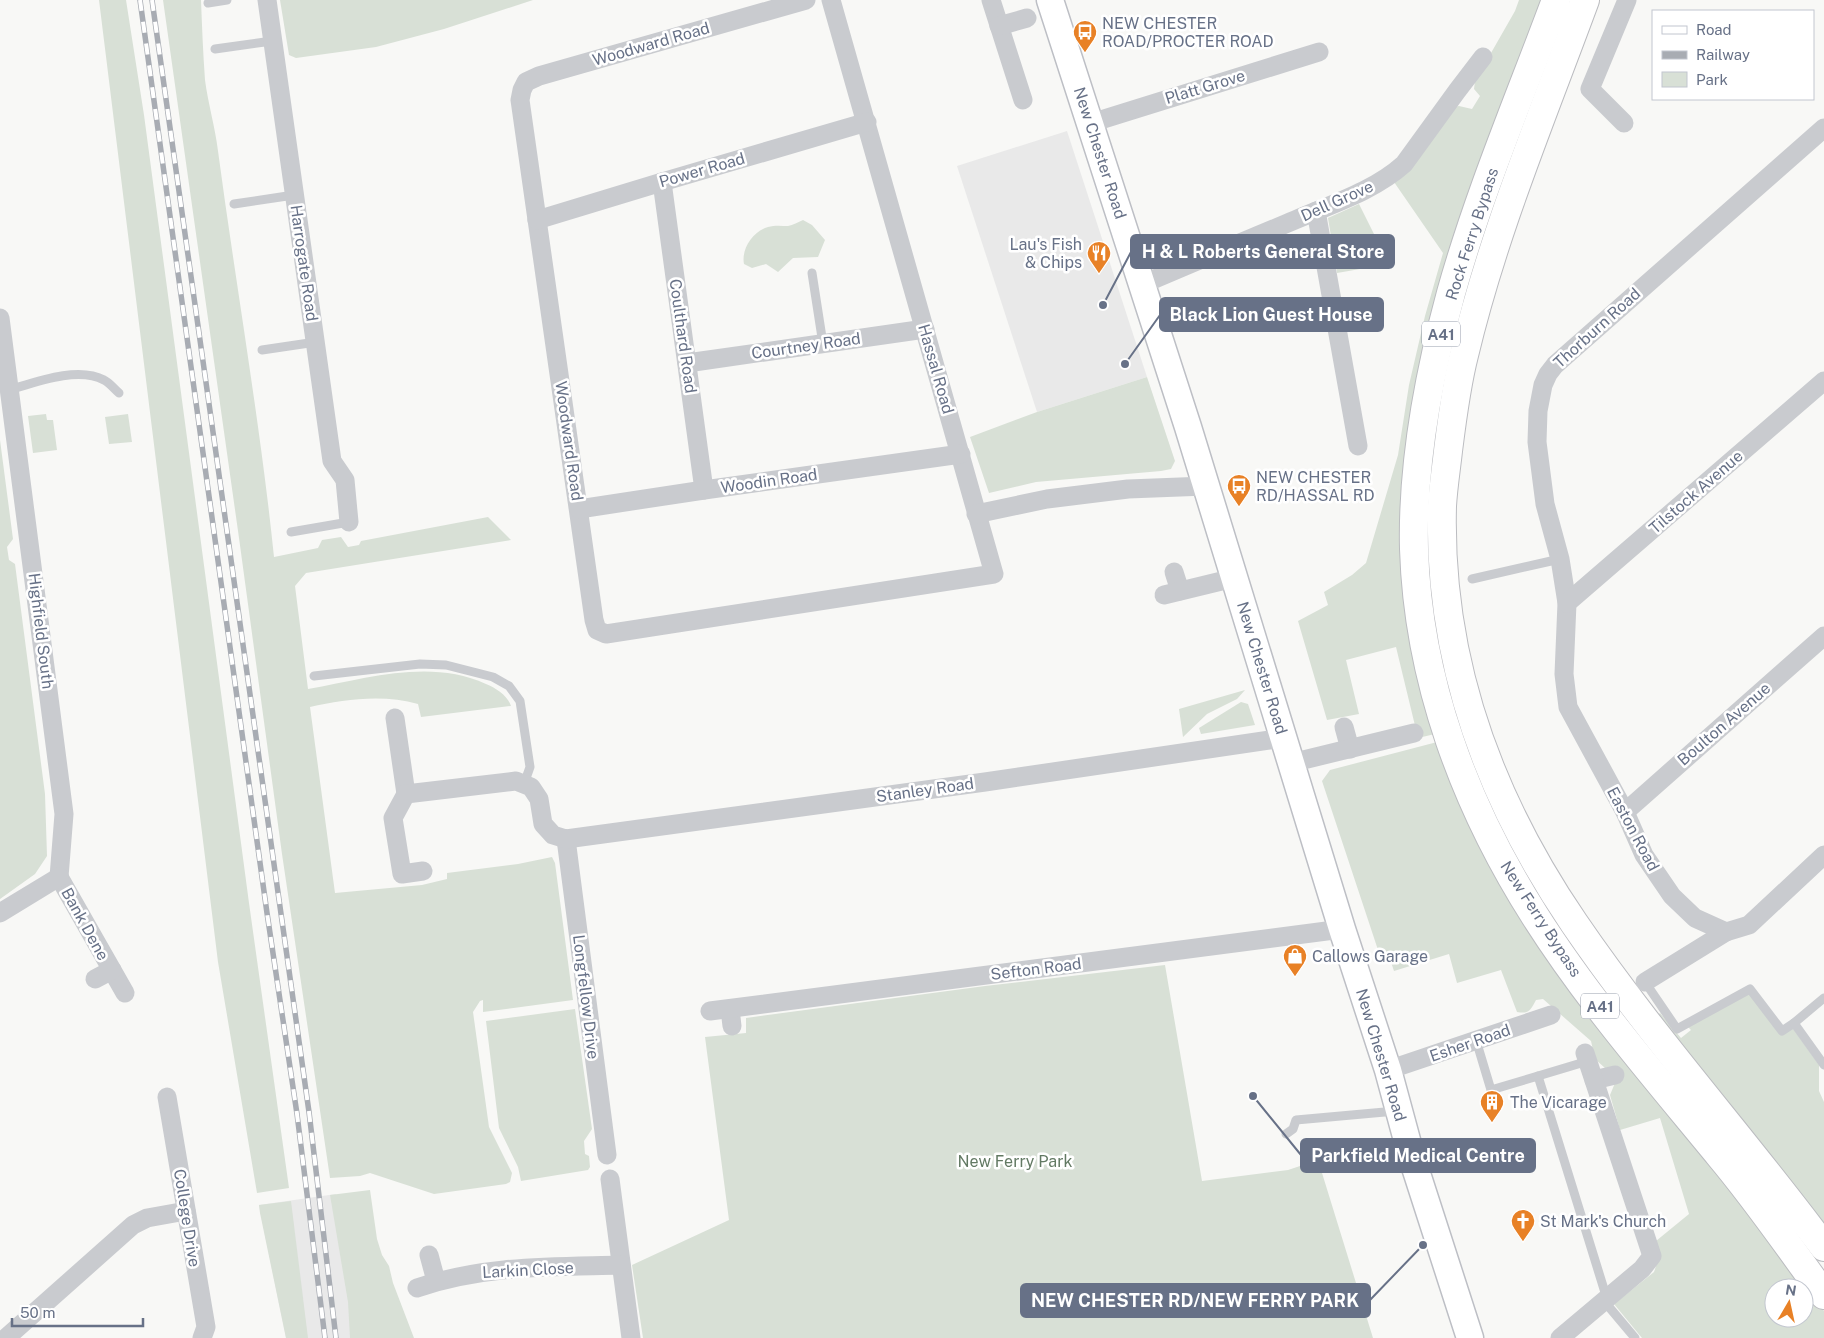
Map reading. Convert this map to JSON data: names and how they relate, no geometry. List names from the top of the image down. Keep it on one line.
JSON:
{"streets":{"highway":["Rock Ferry Bypass","A41","New Ferry Bypass"],"main road":["New Chester Road"],"street":["Woodward Road","Platt Grove","Power Road","Dell Grove","Harrogate Road","Thorburn Road","Coulthard Road","Courtney Road","Hassal Road","Woodin Road","Tilstock Avenue","Highfield South","Boulton Avenue","Stanley Road","Easton Road","Bank Dene","Sefton Road","Longfellow Drive","Esher Road","College Drive","Larkin Close"]},"crossings":[["Woodward Road","Power Road"],["Woodward Road","Hassal Road"],["Woodward Road","Woodin Road"],["Platt Grove","New Chester Road"],["New Chester Road","Dell Grove"],["New Chester Road","Stanley Road"],["New Chester Road","Sefton Road"],["New Chester Road","Esher Road"],["Power Road","Coulthard Road"],["Power Road","Hassal Road"],["Rock Ferry Bypass","New Ferry Bypass"],["Thorburn Road","Tilstock Avenue"],["Thorburn Road","Easton Road"],["Coulthard Road","Courtney Road"],["Coulthard Road","Woodin Road"],["Courtney Road","Hassal Road"],["Hassal Road","Woodin Road"],["Highfield South","Bank Dene"],["Boulton Avenue","Easton Road"],["Stanley Road","Longfellow Drive"]],"parks":["New Ferry Park"],"places":{"bus stop":["NEW CHESTER ROAD/PROCTER ROAD","NEW CHESTER RD/HASSAL RD"],"restaurant":["Lau's Fish & Chips"],"other":["H & L Roberts General Store","Black Lion Guest House","Parkfield Medical Centre","NEW CHESTER RD/NEW FERRY PARK"],"shop":["Callows Garage"],"building":["The Vicarage"],"church":["St Mark's Church"]},"legend":["Road","Railway","Park"],"scale_bar":"50 m","north":"top"}
